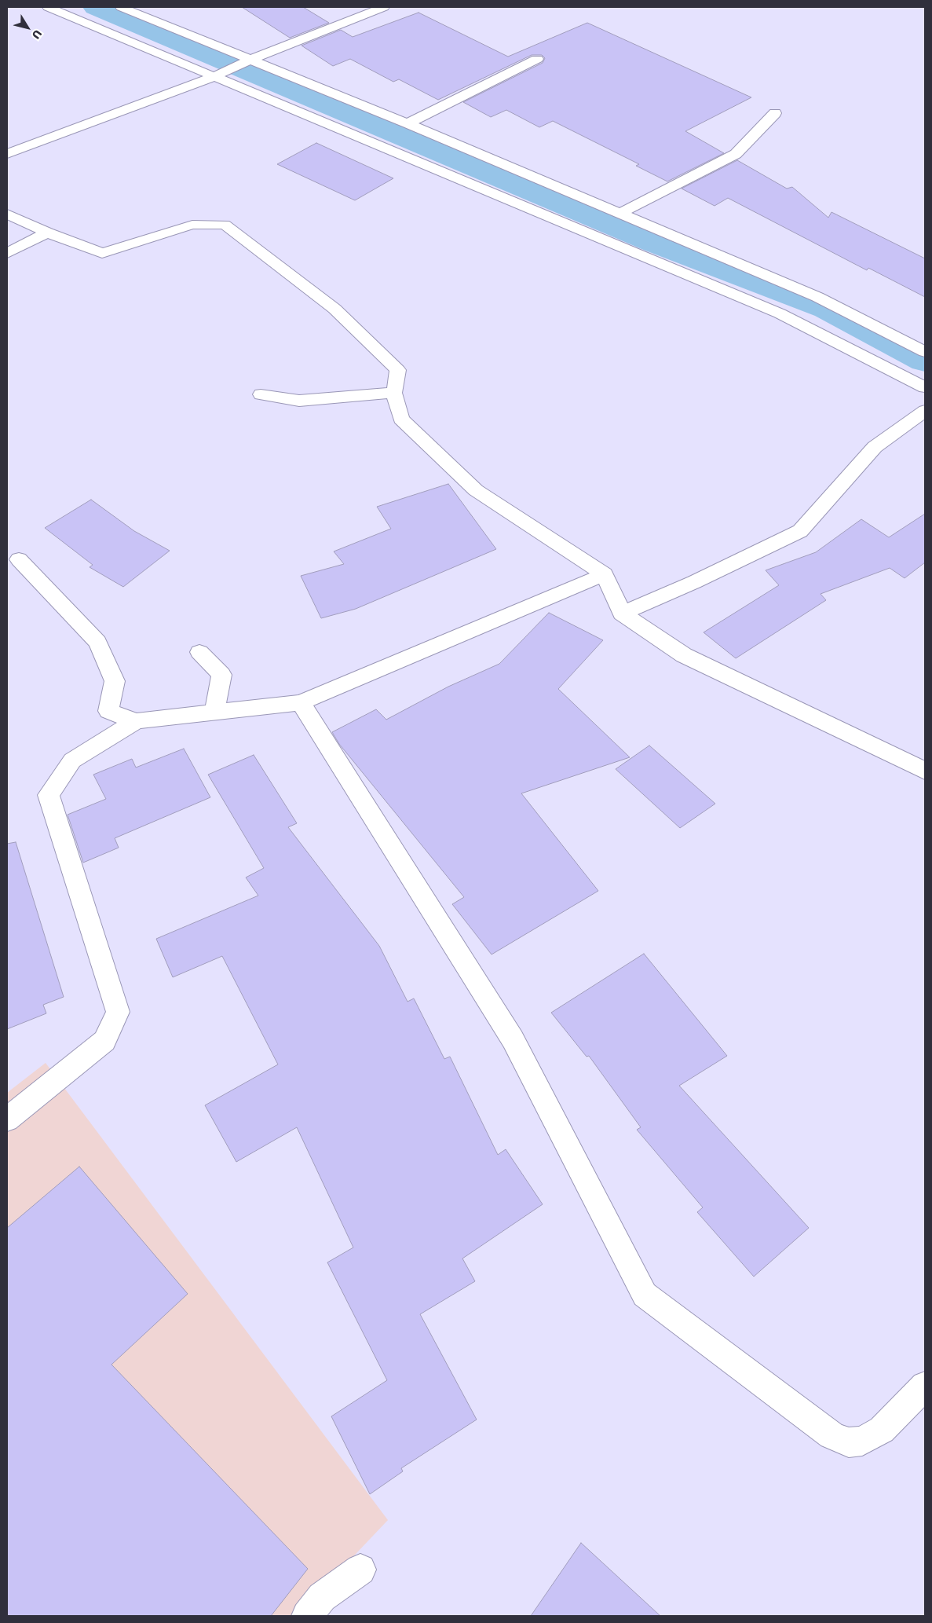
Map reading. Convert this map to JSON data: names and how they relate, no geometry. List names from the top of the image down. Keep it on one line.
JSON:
{"north":"bottom right"}
